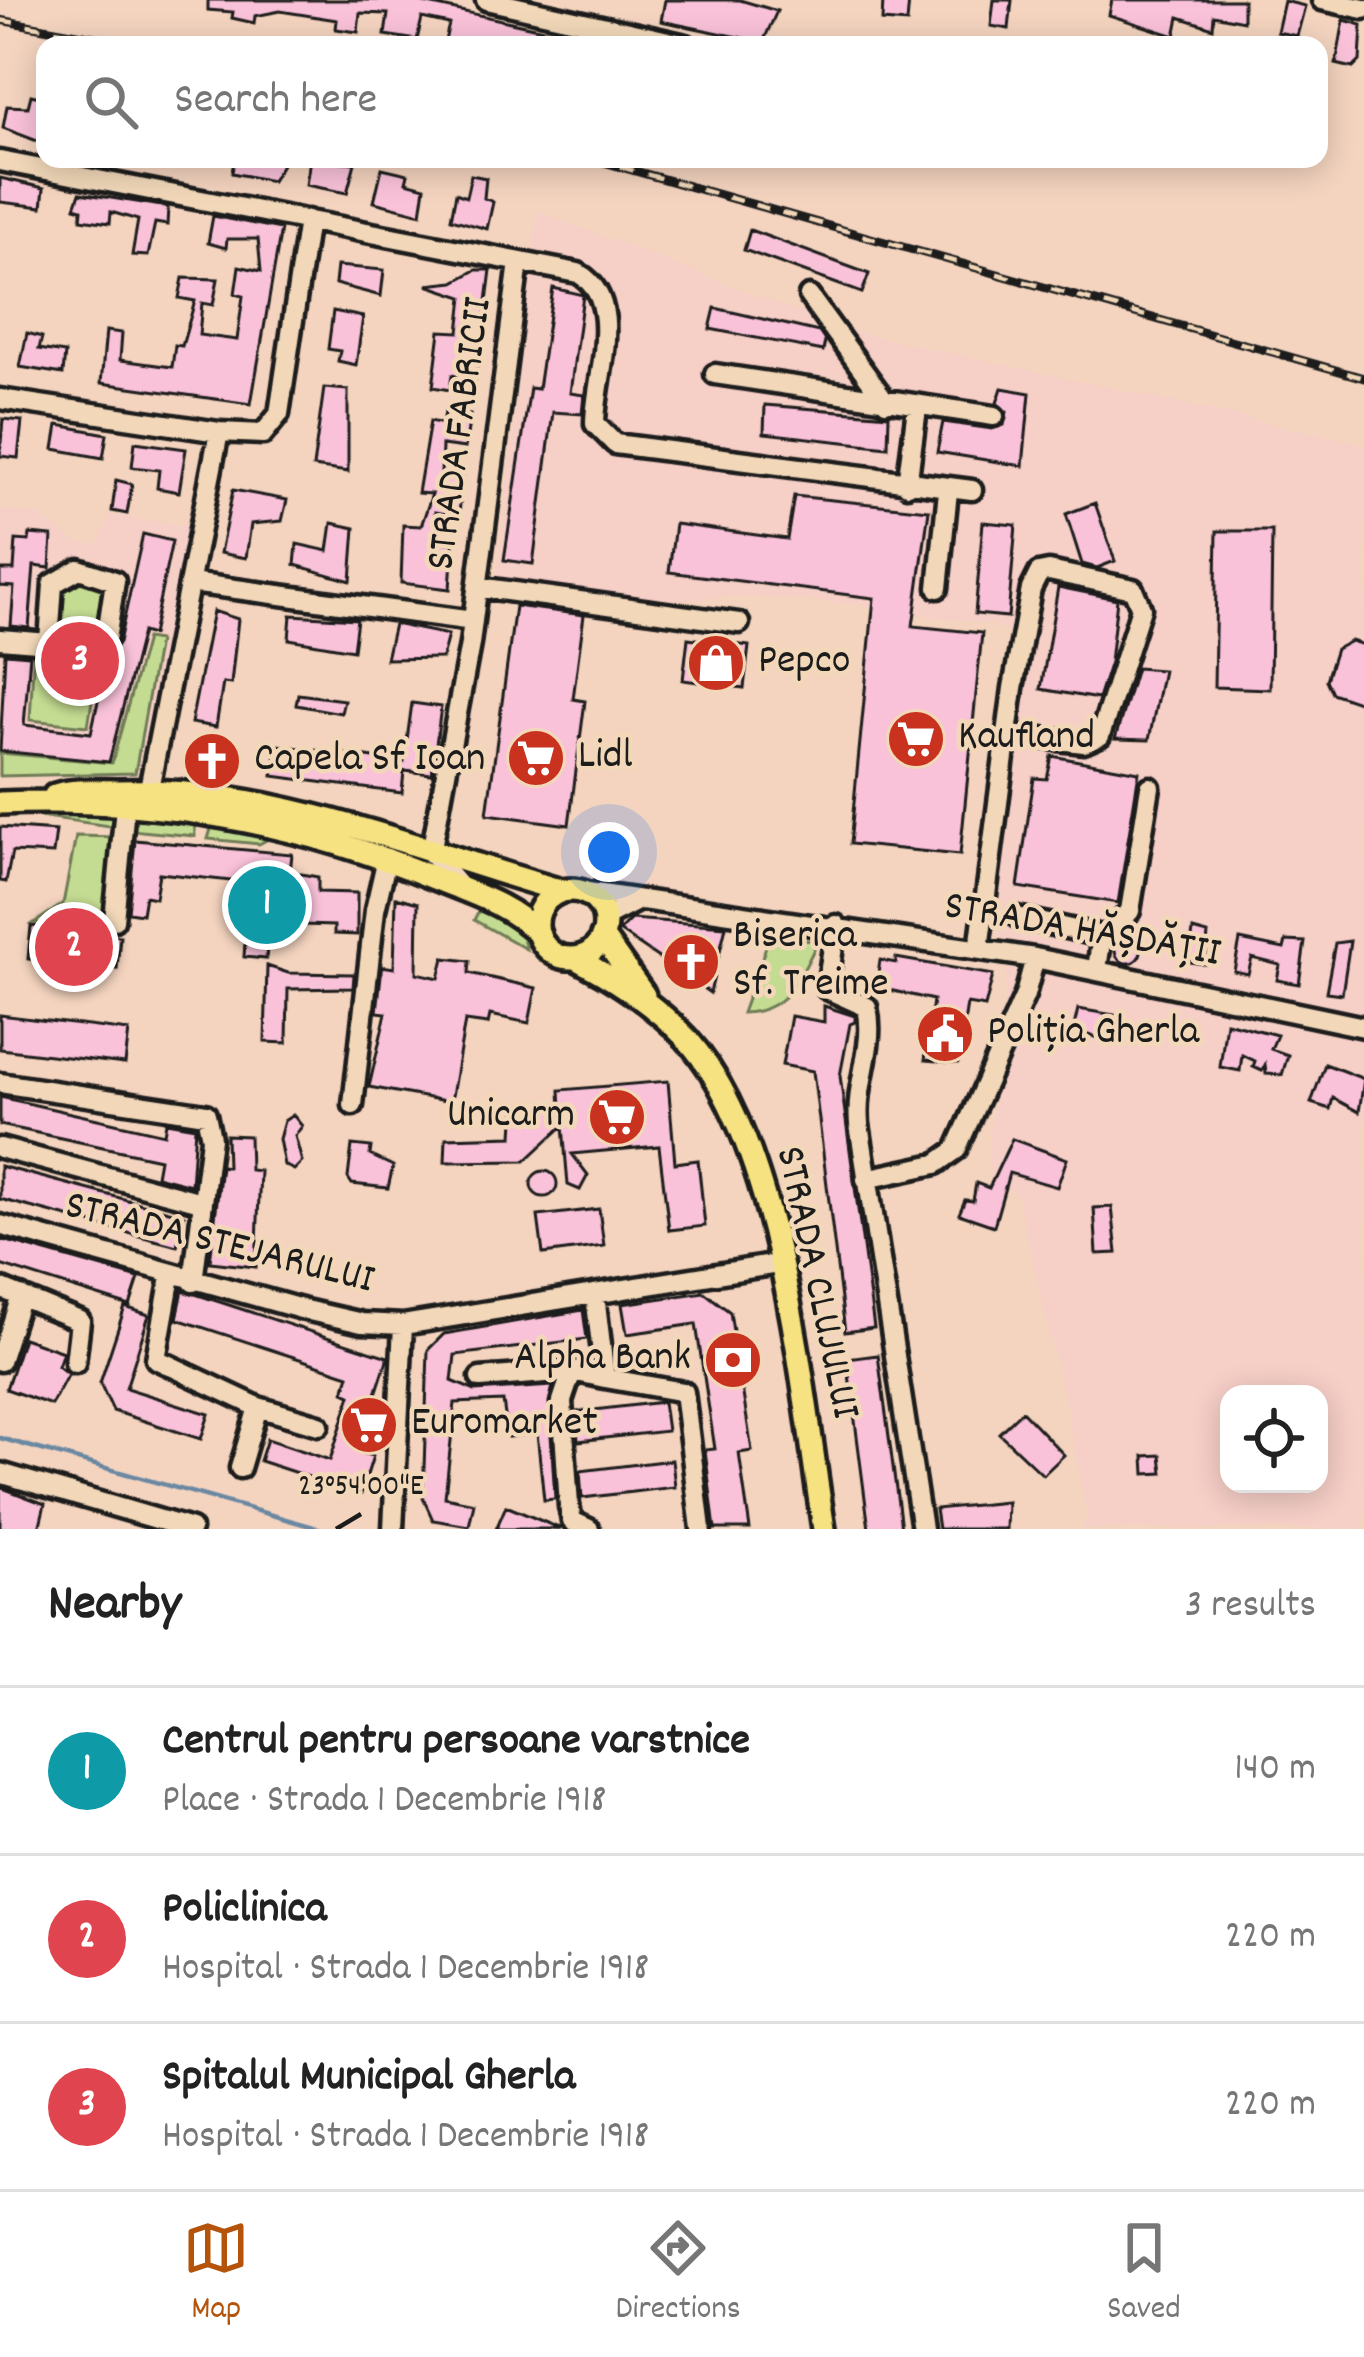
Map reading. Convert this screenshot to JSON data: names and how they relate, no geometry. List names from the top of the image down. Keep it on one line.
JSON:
{"streets":{"main road":["STRADA CLUJULUI"],"street":["STRADA FABRICII","STRADA HĂȘDĂȚII","STRADA STEJARULUI"]},"crossings":[["STRADA HĂȘDĂȚII","STRADA CLUJULUI"],["STRADA STEJARULUI","STRADA CLUJULUI"]],"places":{"shop":["Pepco"],"supermarket":["Kaufland","Lidl","Unicarm","Euromarket"],"church":["Capela Sf Ioan","Biserica Sf. Treime"],"public building":["Poliția Gherla"],"bank":["Alpha Bank"]},"page":{"search":"Search here","pins":["3","1","2"],"heading":["Nearby","3 results"],"list":[{"mark":"1","name":"Centrul pentru persoane varstnice","note":"Place · Strada 1 Decembrie 1918","value":"140 m"},{"mark":"2","name":"Policlinica","note":"Hospital · Strada 1 Decembrie 1918","value":"220 m"},{"mark":"3","name":"Spitalul Municipal Gherla","note":"Hospital · Strada 1 Decembrie 1918","value":"220 m"}],"nav":["Map","Directions","Saved"]},"coordinates":["23°54'00\"E"]}
